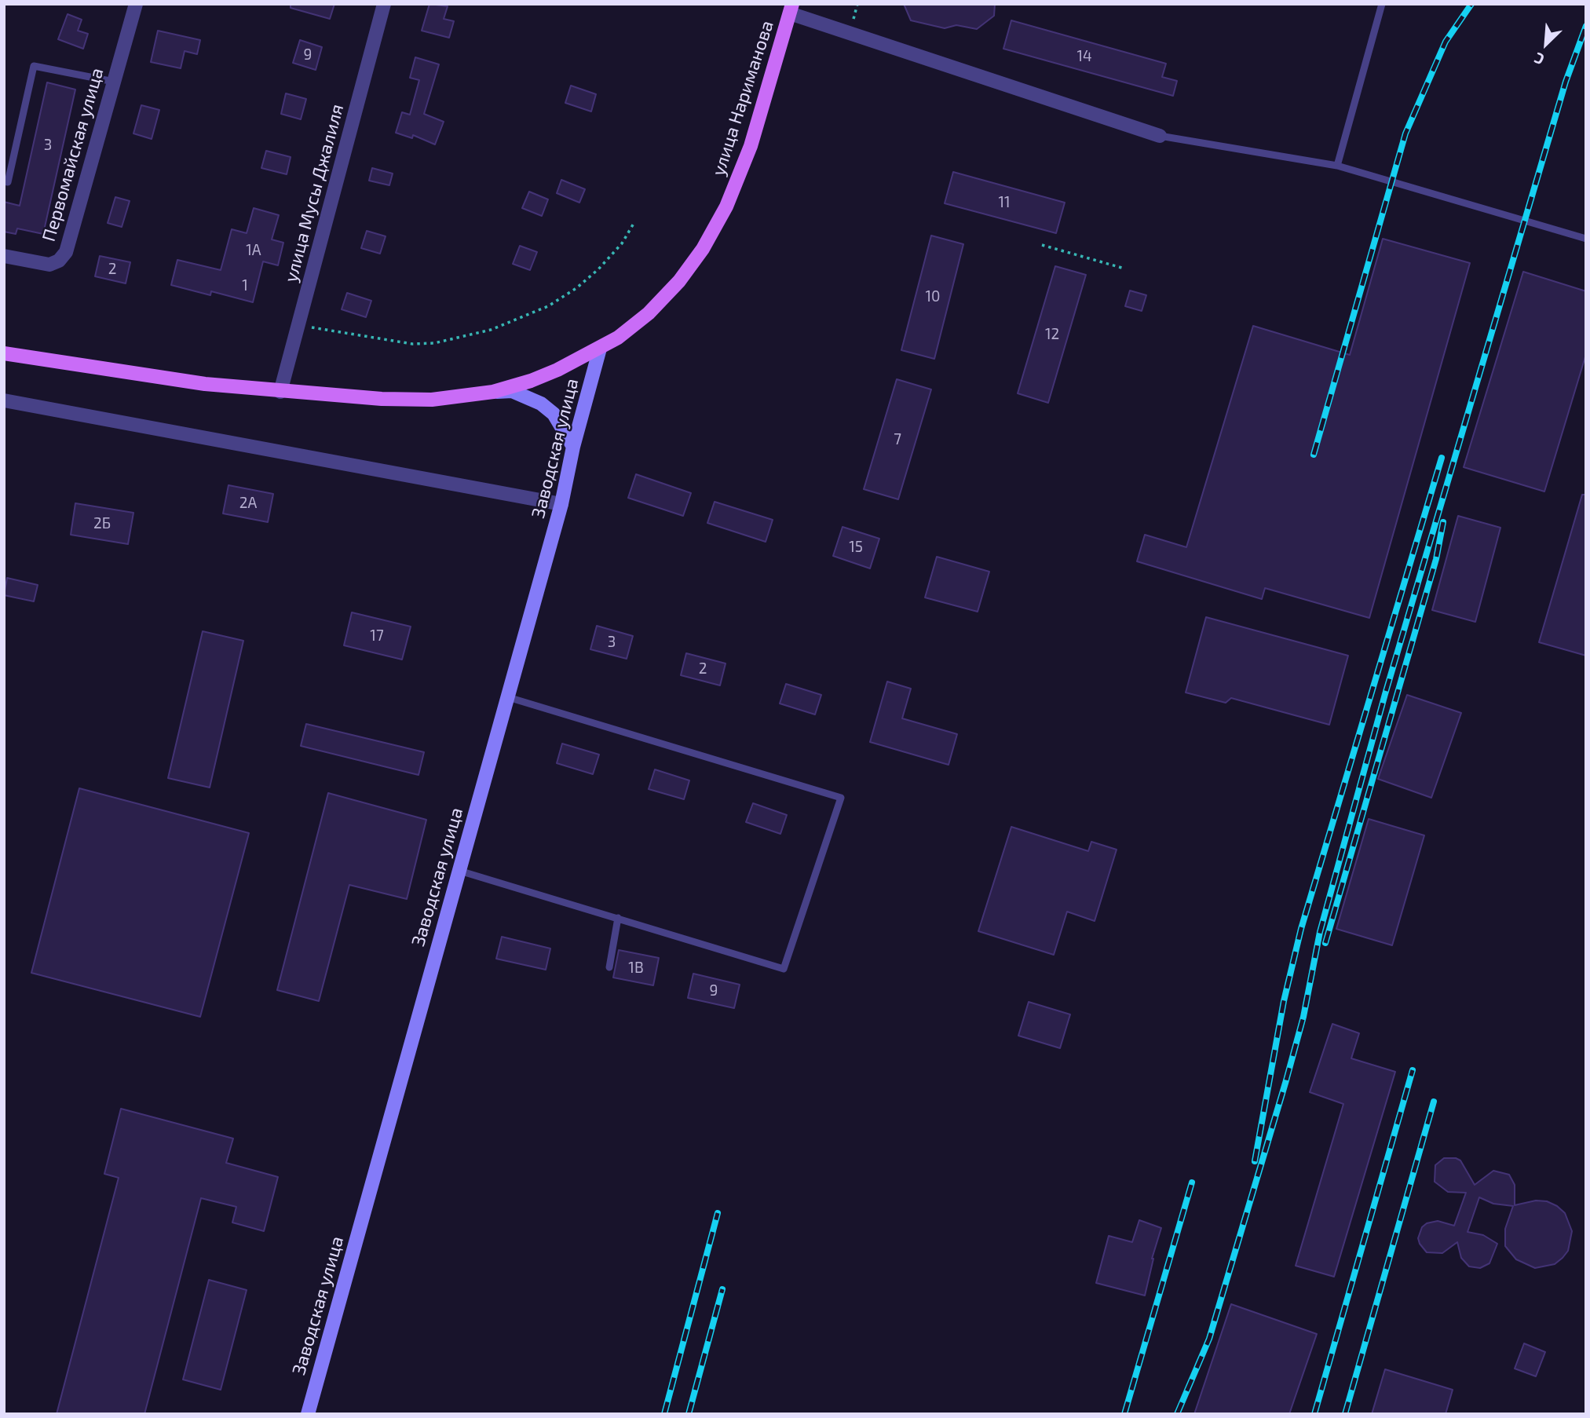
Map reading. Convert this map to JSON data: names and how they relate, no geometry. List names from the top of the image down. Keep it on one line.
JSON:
{"streets":{"main road":["улица Нариманова","Заводская улица"],"street":["Первомайская улица","улица Мусы Джалиля"]},"crossings":[["улица Нариманова","улица Мусы Джалиля"],["улица Нариманова","Заводская улица"]],"house_numbers":["9","14","3","11","1А","2","1","10","12","7","2А","2Б","15","17","3","2","1В","9"],"north":"bottom left"}
